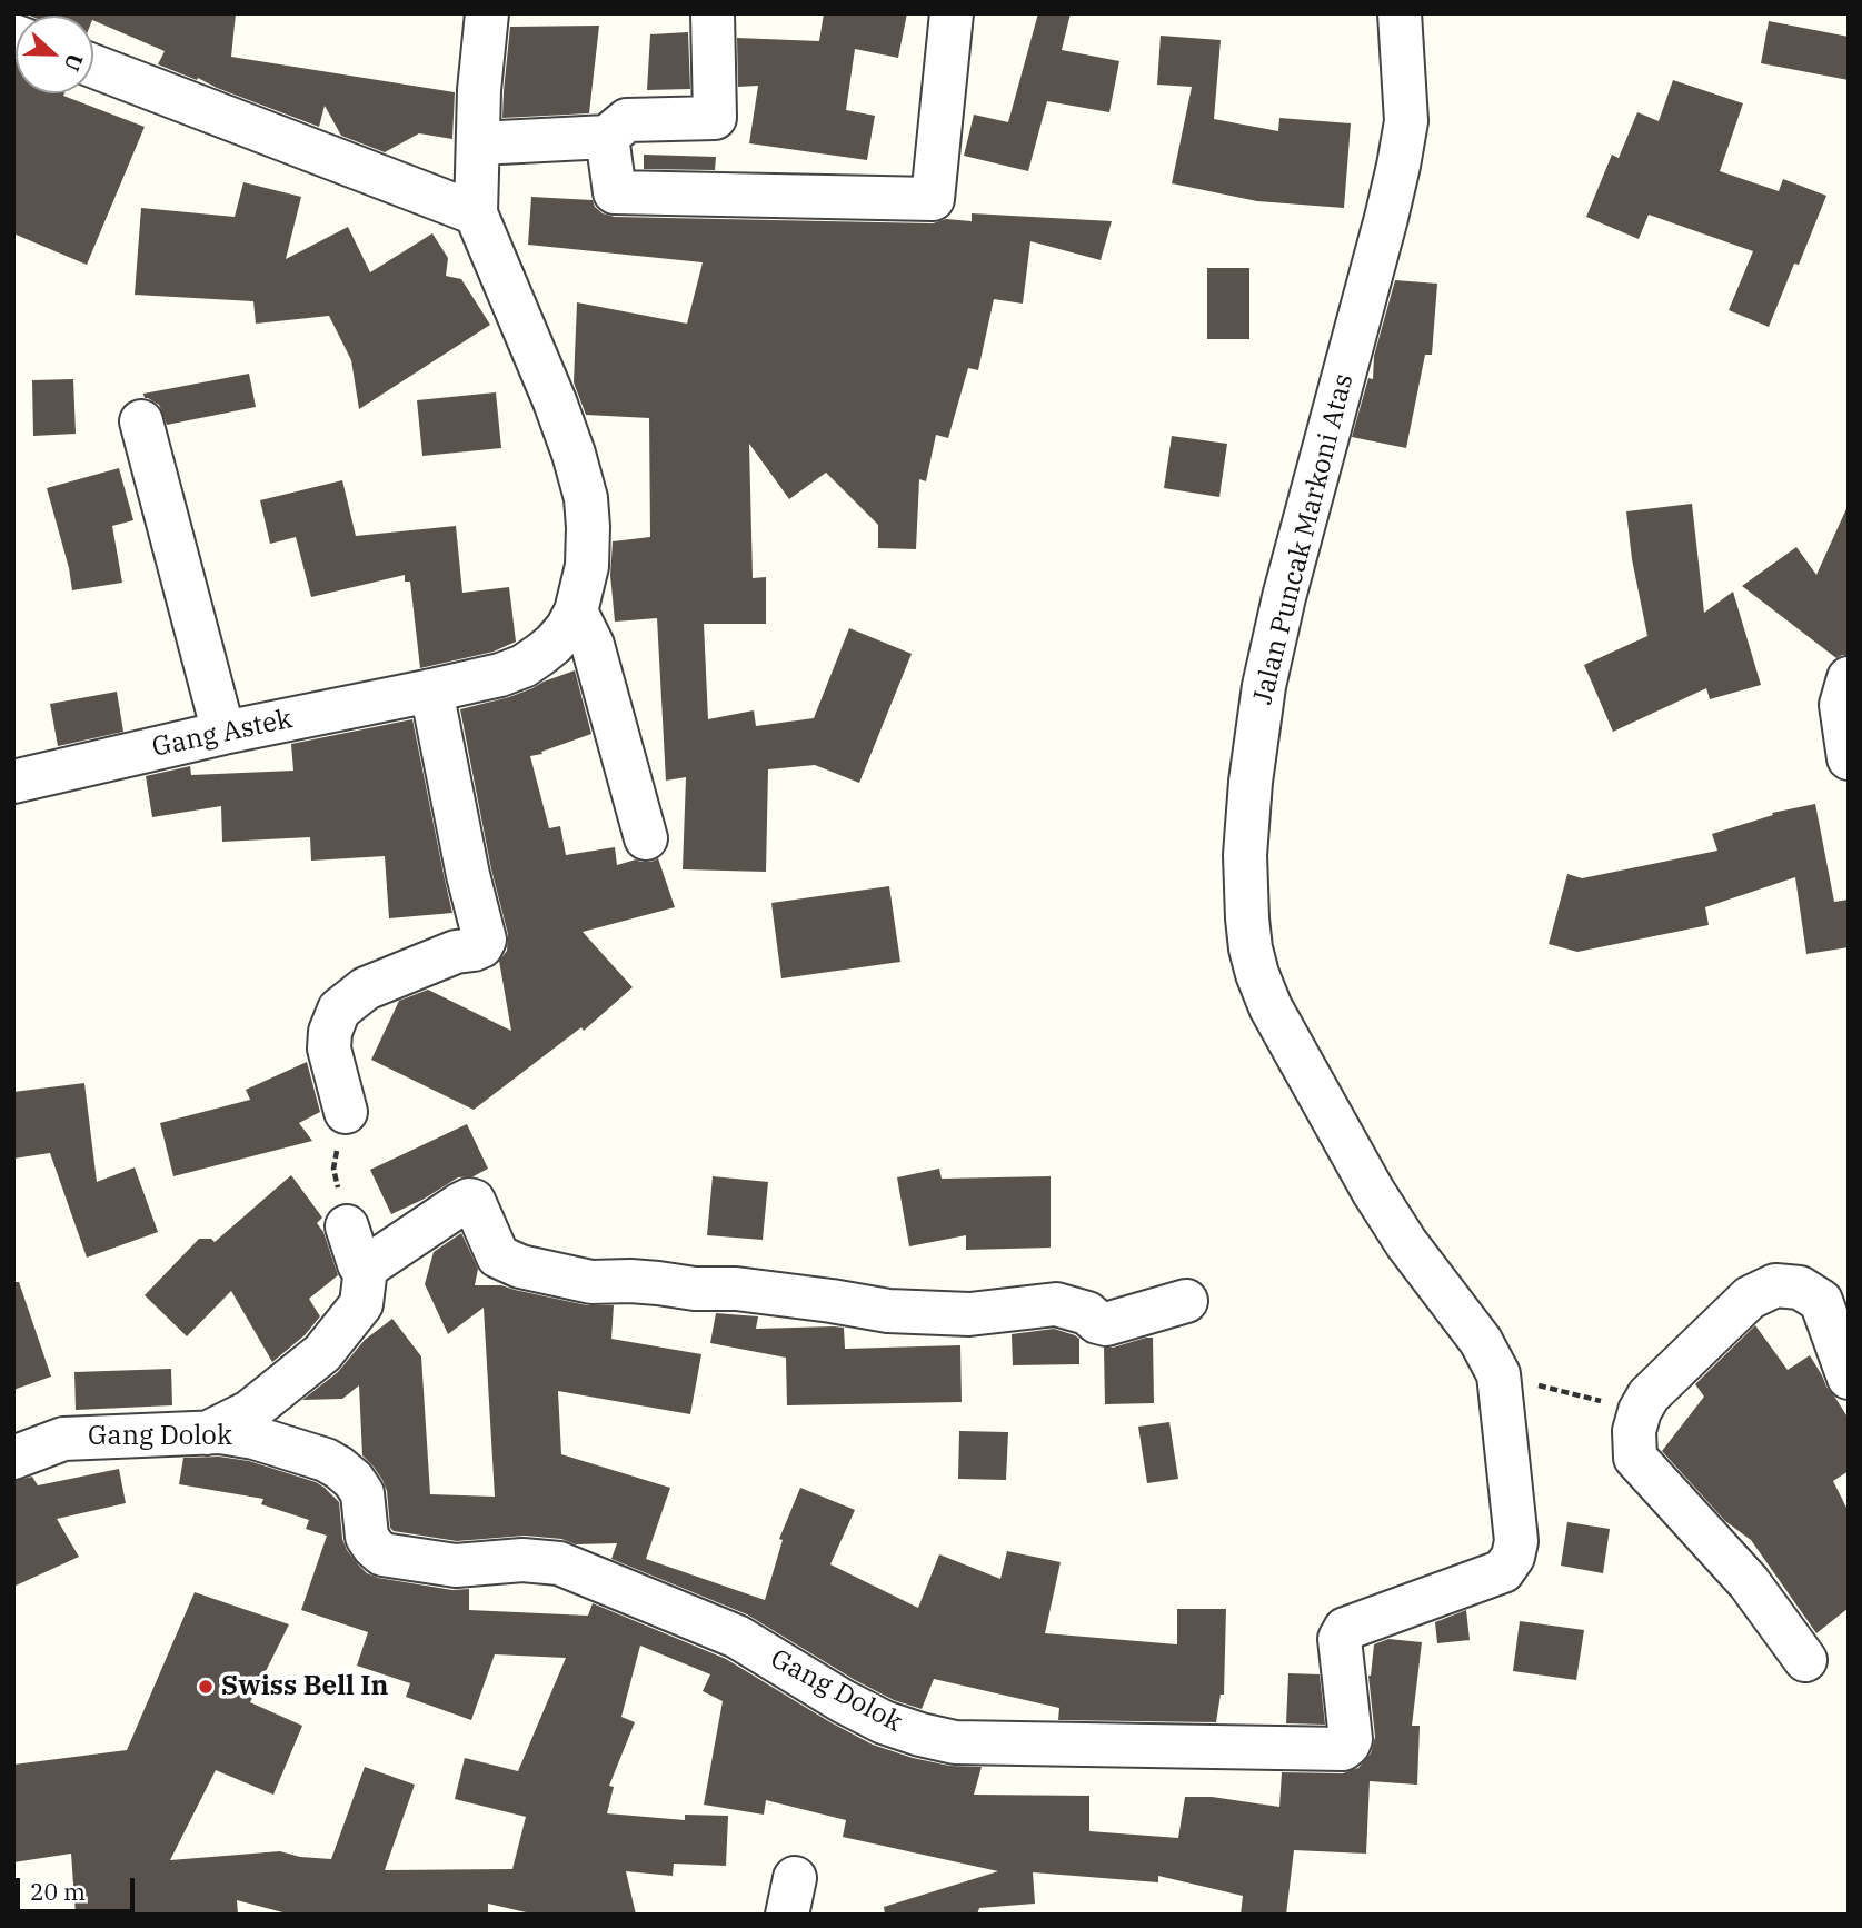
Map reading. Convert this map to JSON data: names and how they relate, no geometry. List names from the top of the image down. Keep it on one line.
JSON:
{"streets":{"street":["Jalan Puncak Markoni Atas","Gang Astek","Gang Dolok"]},"crossings":[["Jalan Puncak Markoni Atas","Gang Dolok"]],"places":["Swiss Bell In"],"scale_bar":"20 m","north":"right"}
